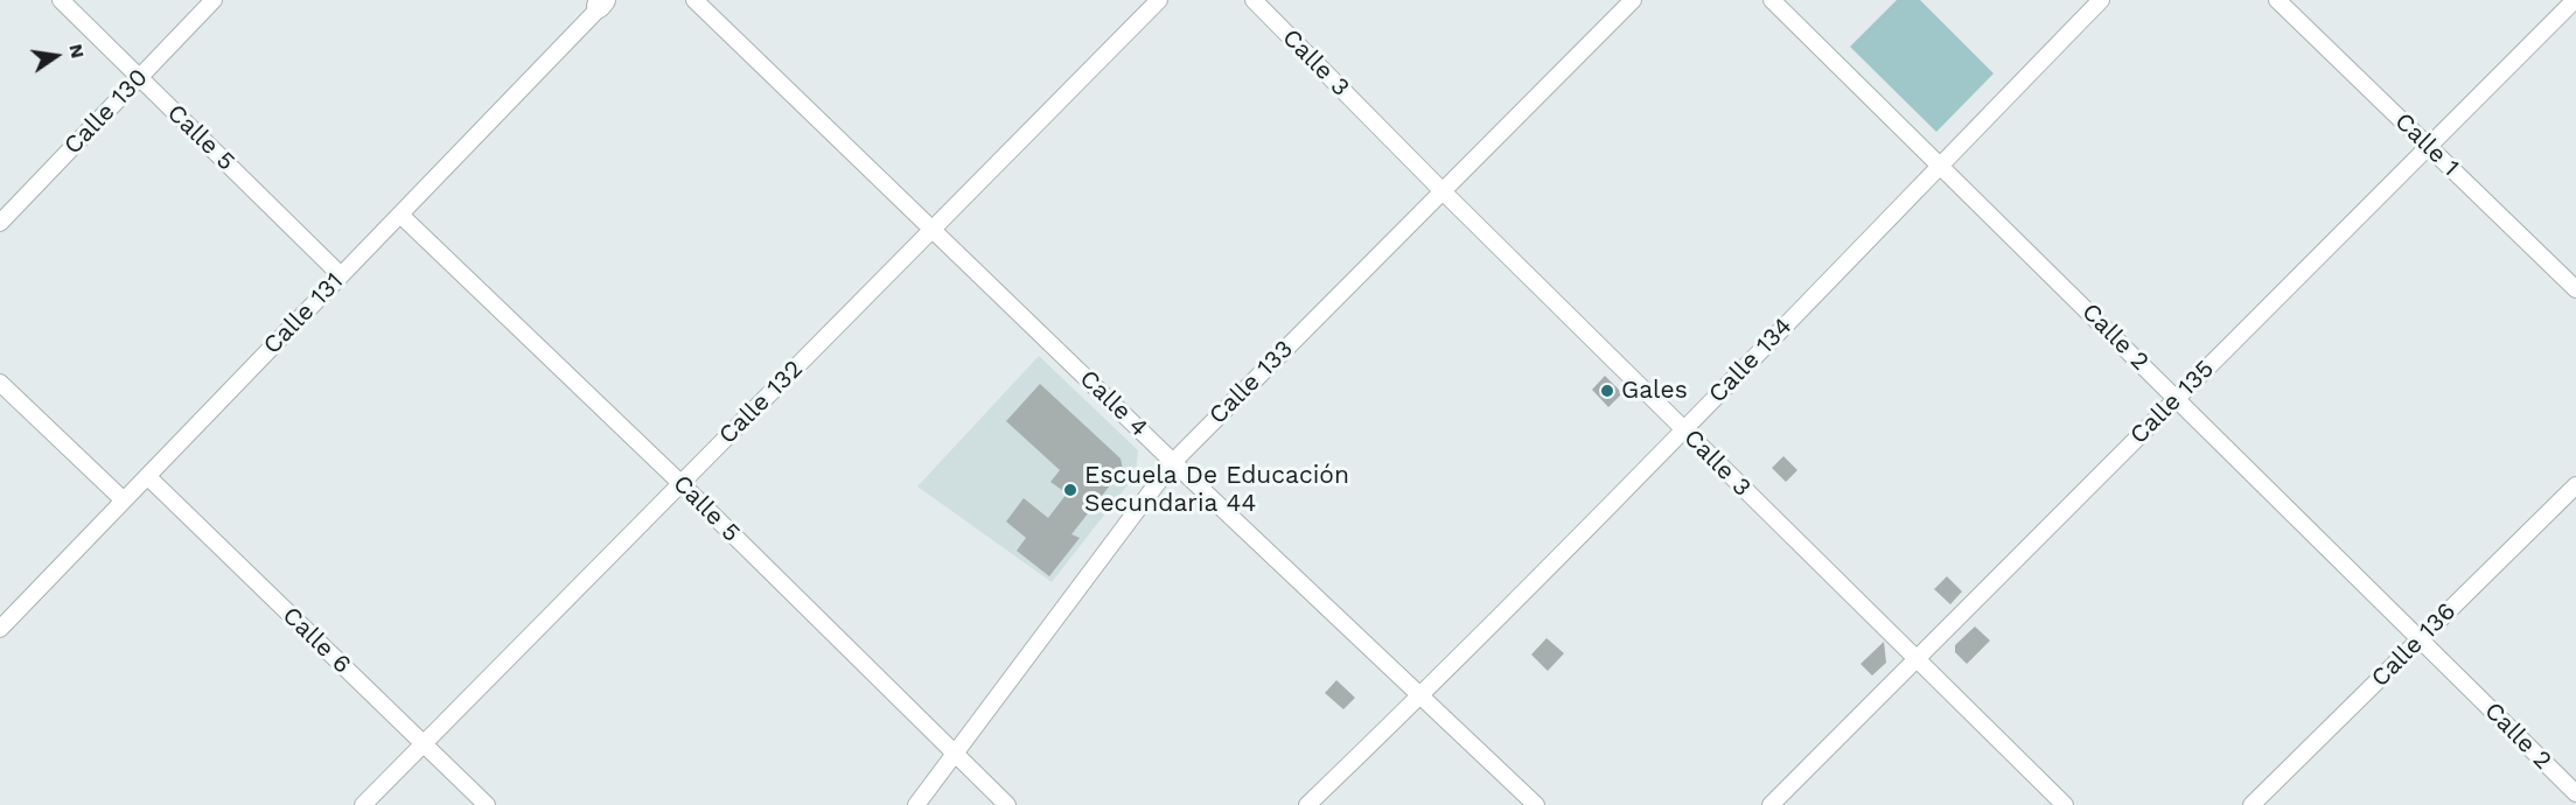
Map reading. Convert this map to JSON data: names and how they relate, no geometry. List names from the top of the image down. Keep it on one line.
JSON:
{"streets":{"street":["Calle 3","Calle 130","Calle 5","Calle 1","Calle 131","Calle 2","Calle 134","Calle 133","Calle 132","Calle 135","Calle 4","Calle 6","Calle 136"]},"crossings":[["Calle 3","Calle 134"],["Calle 3","Calle 133"],["Calle 3","Calle 135"],["Calle 130","Calle 5"],["Calle 5","Calle 131"],["Calle 5","Calle 133"],["Calle 5","Calle 132"],["Calle 1","Calle 135"],["Calle 131","Calle 6"],["Calle 2","Calle 134"],["Calle 2","Calle 135"],["Calle 2","Calle 136"],["Calle 134","Calle 4"],["Calle 133","Calle 4"],["Calle 132","Calle 4"],["Calle 132","Calle 6"]],"places":["Gales","Escuela De Educación Secundaria 44"],"north":"right"}
